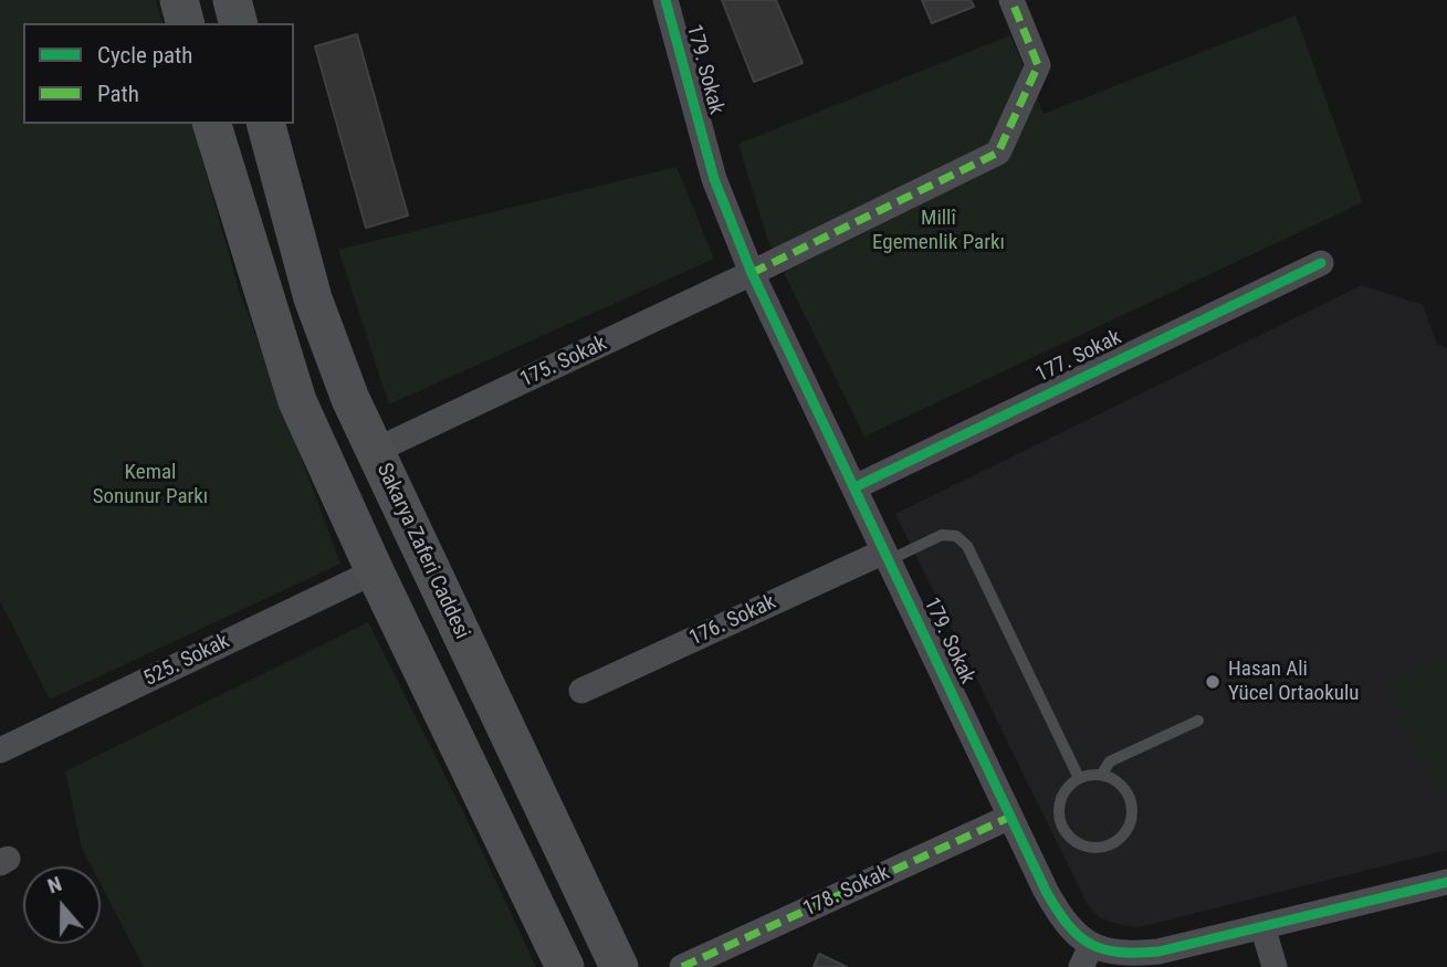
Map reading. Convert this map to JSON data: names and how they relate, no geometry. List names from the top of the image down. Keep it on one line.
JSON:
{"streets":{"main road":["Sakarya Zaferi Caddesi"],"street":["179. Sokak","177. Sokak","175. Sokak","176. Sokak","525. Sokak","178. Sokak"]},"crossings":[["179. Sokak","177. Sokak"],["179. Sokak","175. Sokak"],["179. Sokak","176. Sokak"],["179. Sokak","178. Sokak"],["175. Sokak","Sakarya Zaferi Caddesi"]],"parks":["Millî Egemenlik Parkı","Kemal Sonunur Parkı"],"places":["Hasan Ali Yücel Ortaokulu"],"legend":["Cycle path","Path"],"north":"top"}
